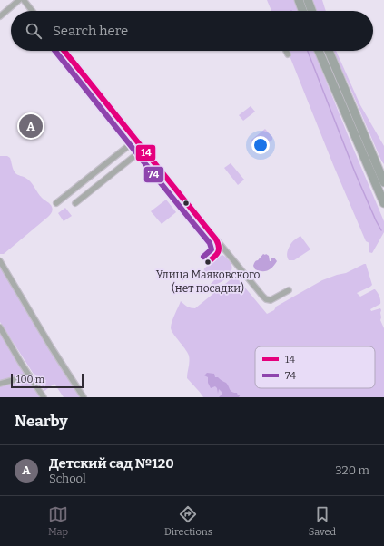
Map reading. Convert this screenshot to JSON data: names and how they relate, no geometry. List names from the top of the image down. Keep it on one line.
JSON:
{"places":["Улица Маяковского (нет посадки)"],"lines":["transit line 14","transit line 74"],"legend":["14","74"],"scale_bar":"100 m","page":{"search":"Search here","pins":"A","scale":"100 m","heading":"Nearby","list":[{"mark":"A","name":"Детский сад №120","note":"School","value":"320 m"}],"nav":["Map","Directions","Saved"]}}
